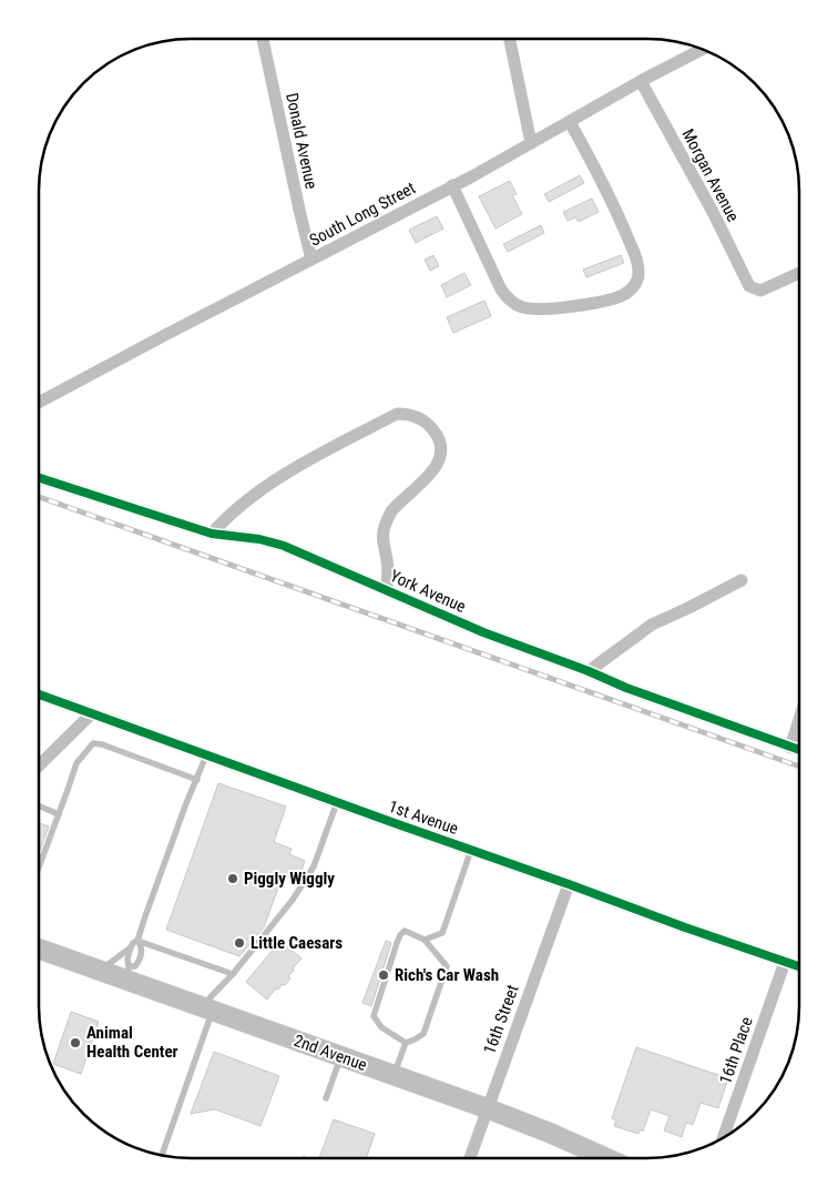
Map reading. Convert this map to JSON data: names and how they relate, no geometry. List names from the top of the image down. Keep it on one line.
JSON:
{"streets":{"main road":["2nd Avenue"],"street":["Donald Avenue","Morgan Avenue","South Long Street","York Avenue","1st Avenue","16th Street","16th Place"]},"crossings":[["Donald Avenue","South Long Street"],["Morgan Avenue","South Long Street"],["1st Avenue","16th Street"],["1st Avenue","16th Place"],["16th Street","2nd Avenue"]],"places":["Piggly Wiggly","Little Caesars","Rich's Car Wash","Animal Health Center"]}
